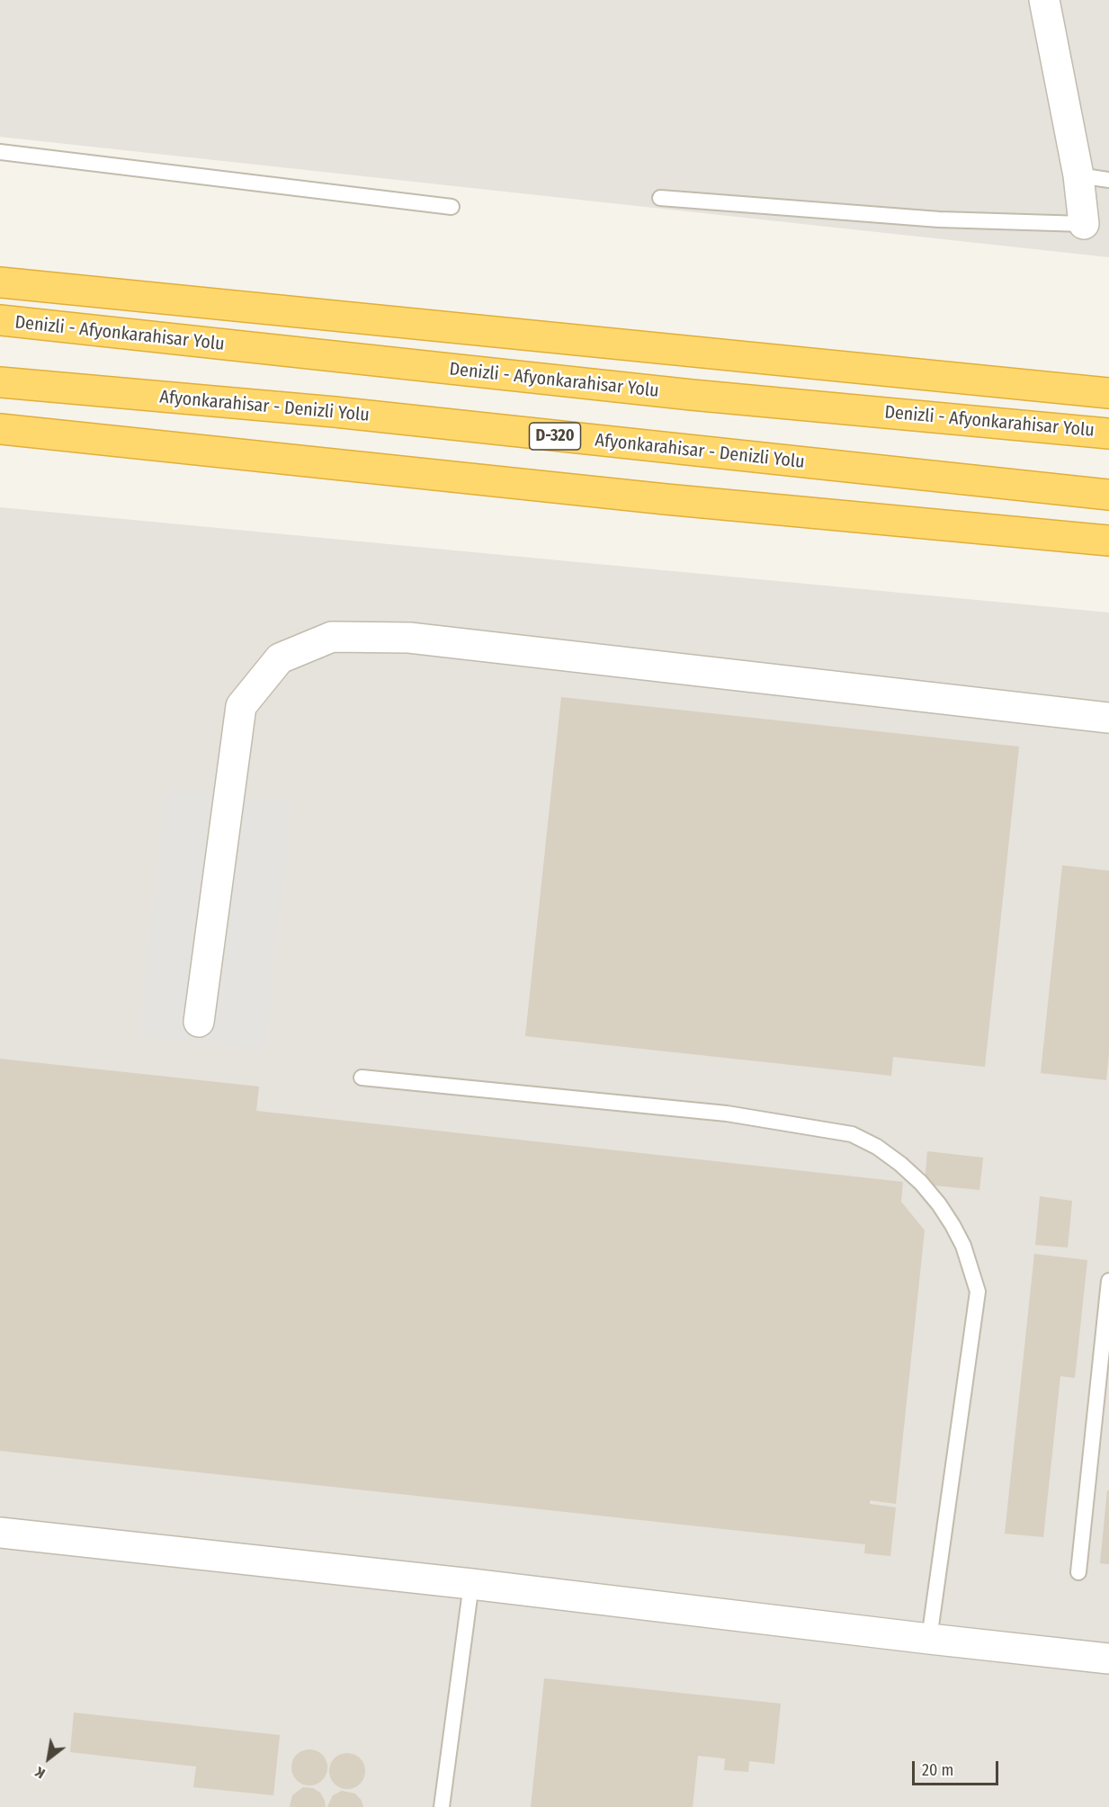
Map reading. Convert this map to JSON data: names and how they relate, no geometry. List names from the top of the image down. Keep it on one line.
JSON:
{"streets":{"highway":["Denizli - Afyonkarahisar Yolu","Afyonkarahisar - Denizli Yolu","D-320"]},"scale_bar":"20 m","north":"bottom left"}
